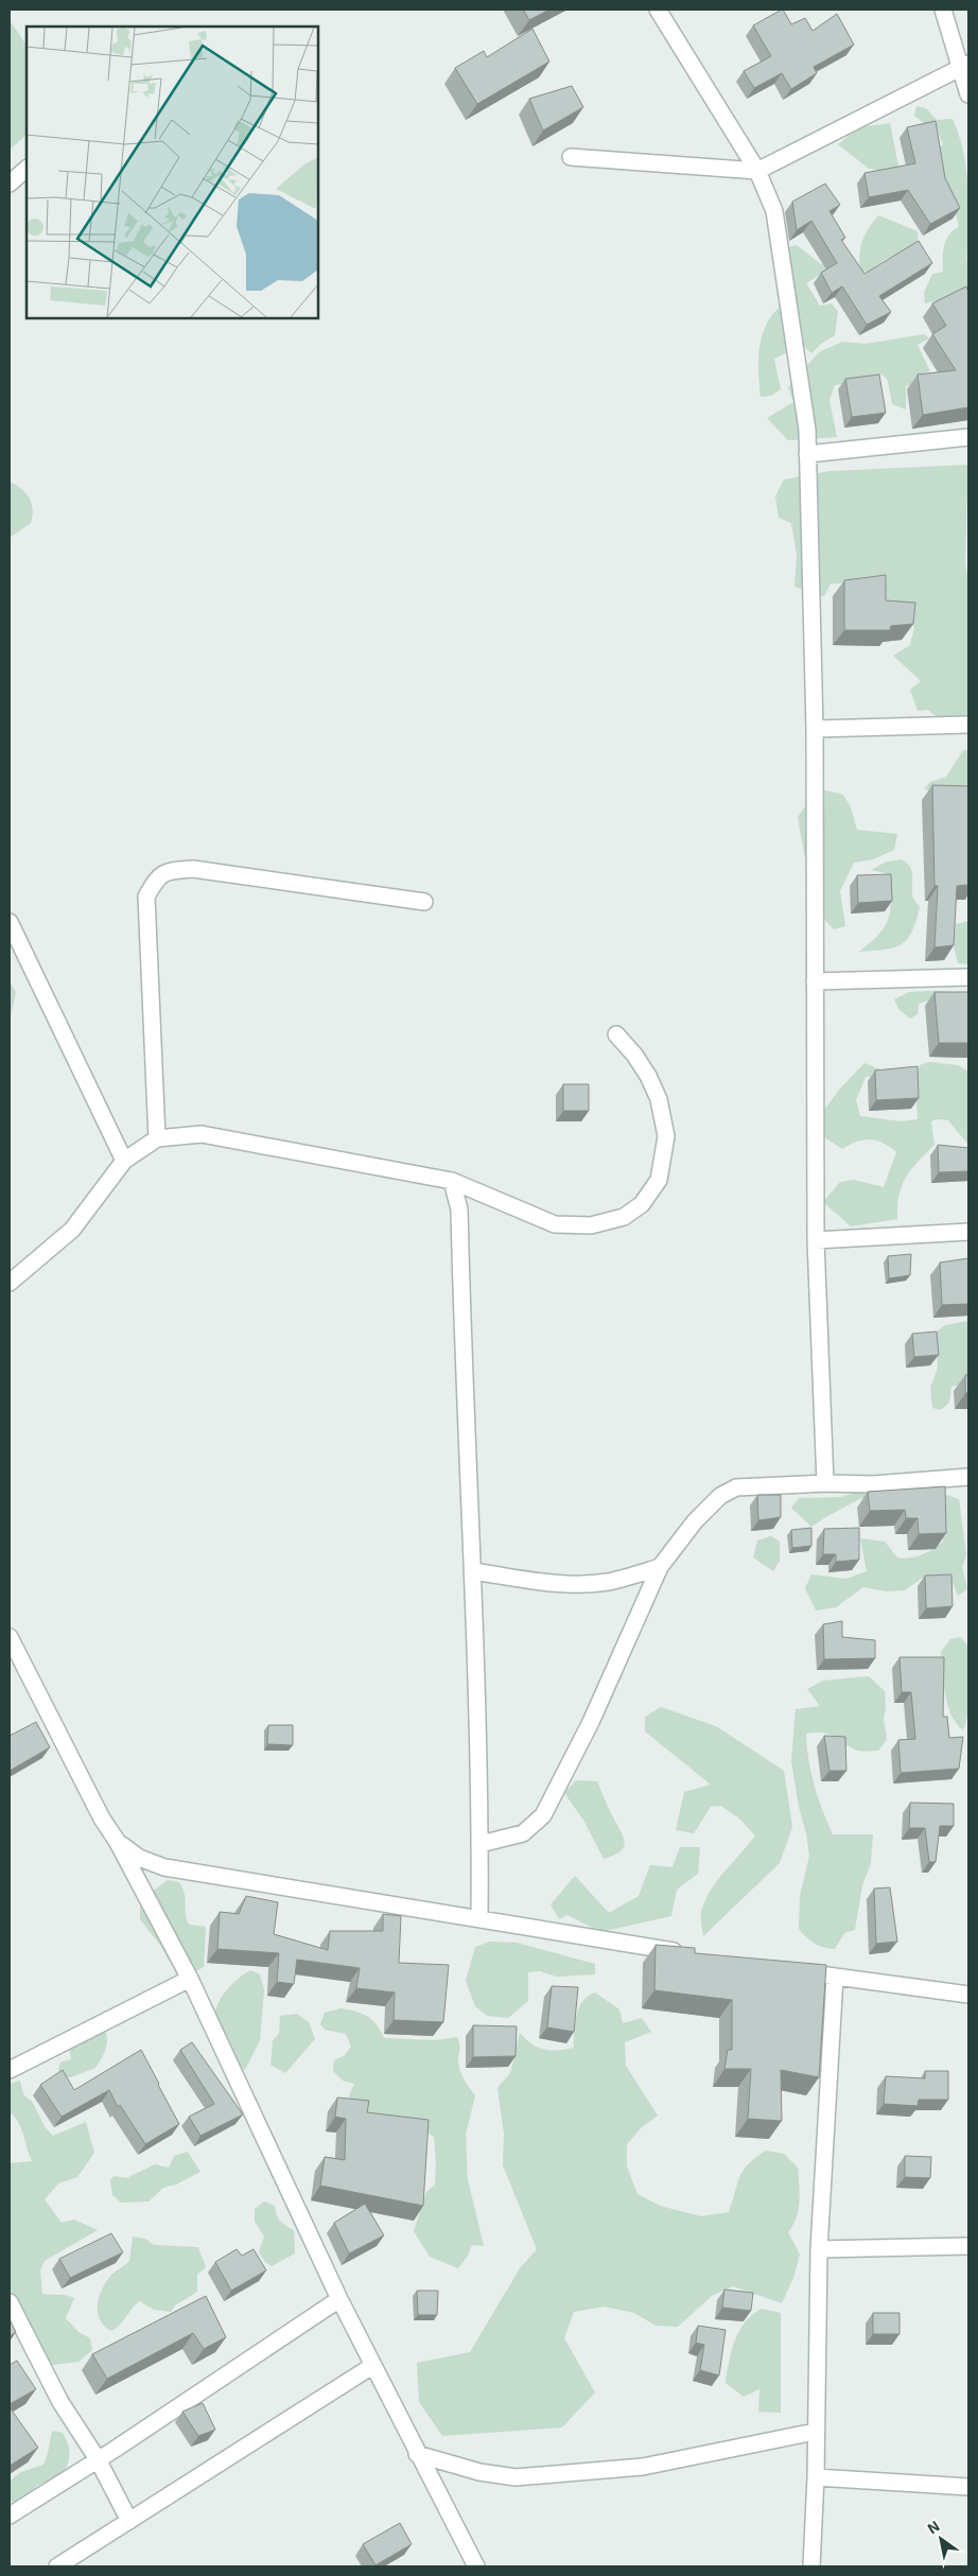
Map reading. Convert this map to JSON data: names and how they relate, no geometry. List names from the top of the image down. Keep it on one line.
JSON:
{"north":"top left"}
